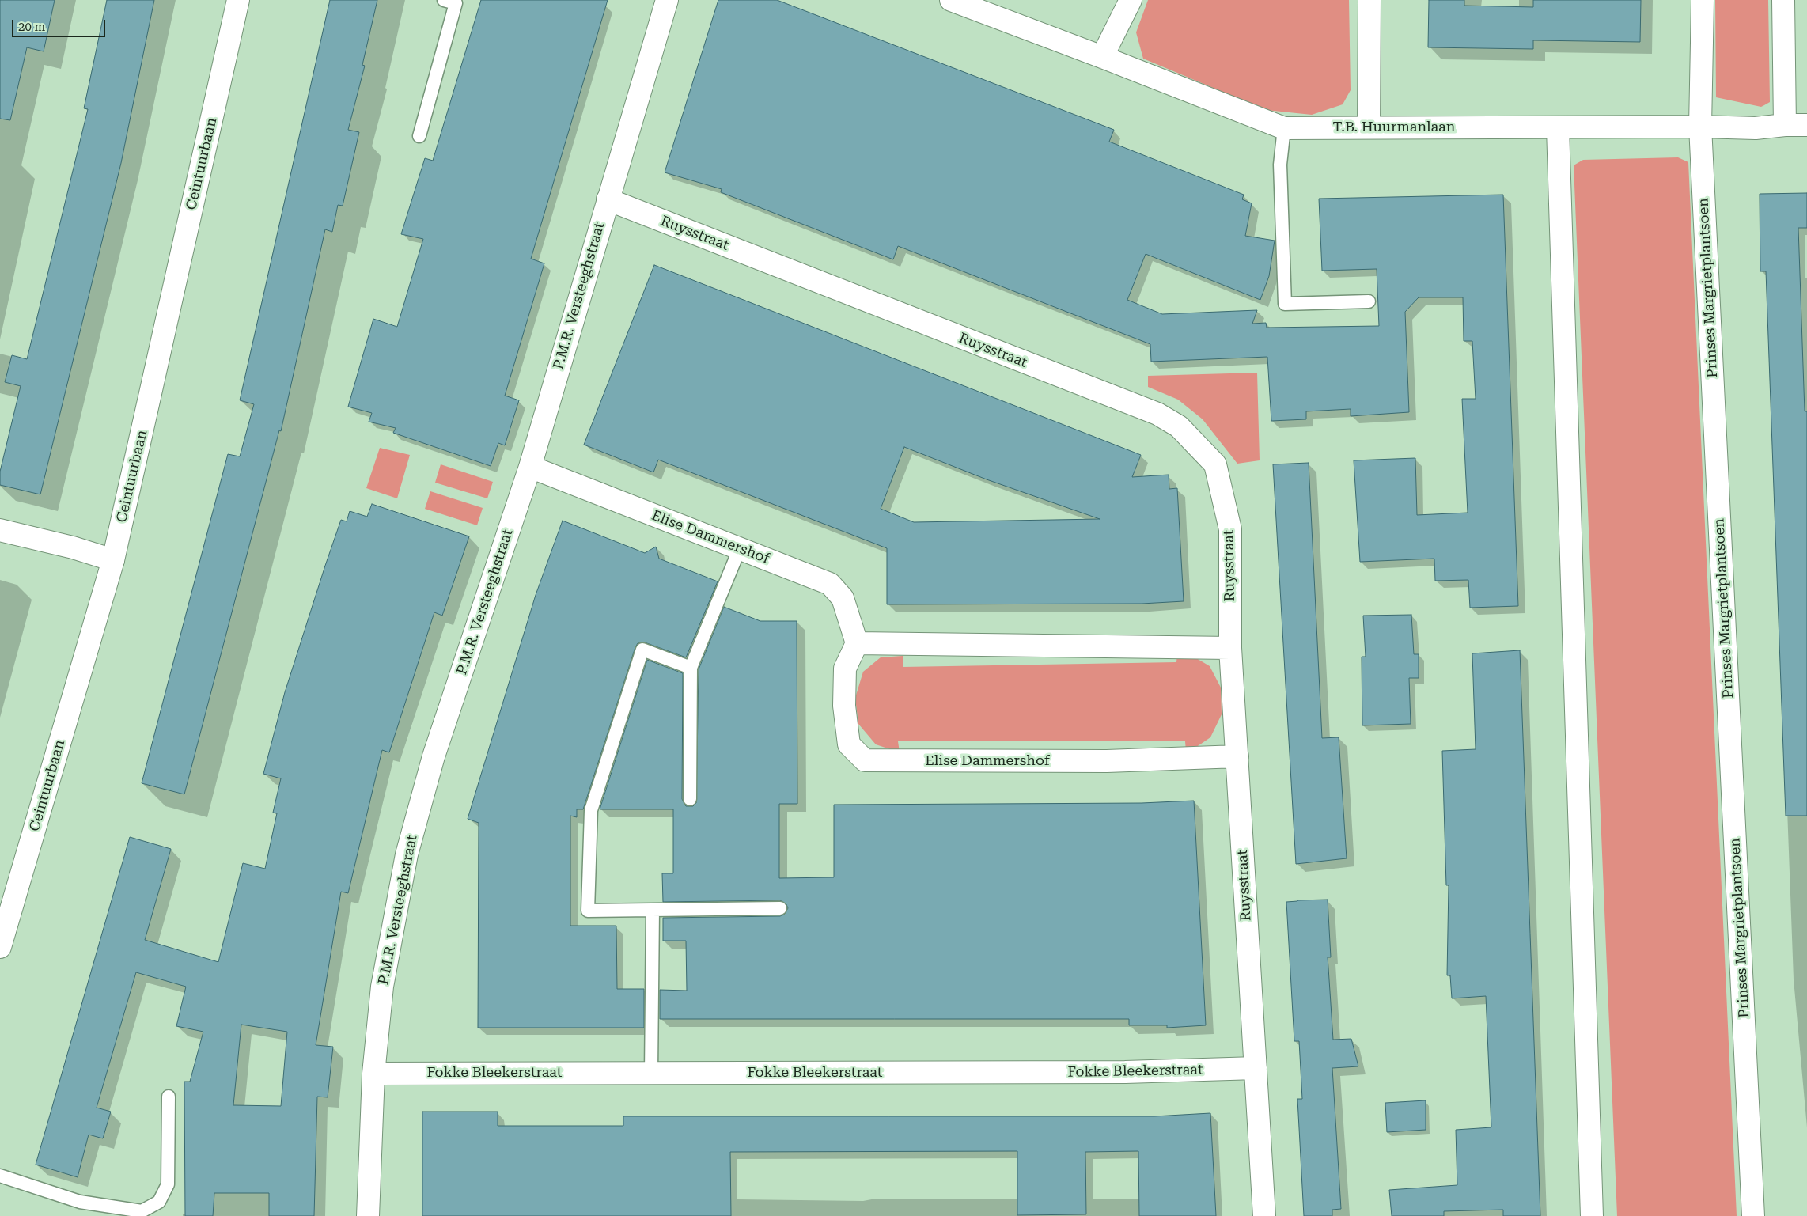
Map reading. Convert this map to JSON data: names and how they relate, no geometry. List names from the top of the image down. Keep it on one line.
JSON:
{"streets":{"street":["T.B. Huurmanlaan","Ceintuurbaan","Ruysstraat","Prinses Margrietplantsoen","P.M.R. Versteeghstraat","Elise Dammershof","Fokke Bleekerstraat"]},"crossings":[["T.B. Huurmanlaan","Prinses Margrietplantsoen"],["Ruysstraat","P.M.R. Versteeghstraat"],["Ruysstraat","Elise Dammershof"],["Ruysstraat","Fokke Bleekerstraat"],["P.M.R. Versteeghstraat","Elise Dammershof"],["P.M.R. Versteeghstraat","Fokke Bleekerstraat"]],"scale_bar":"20 m"}
